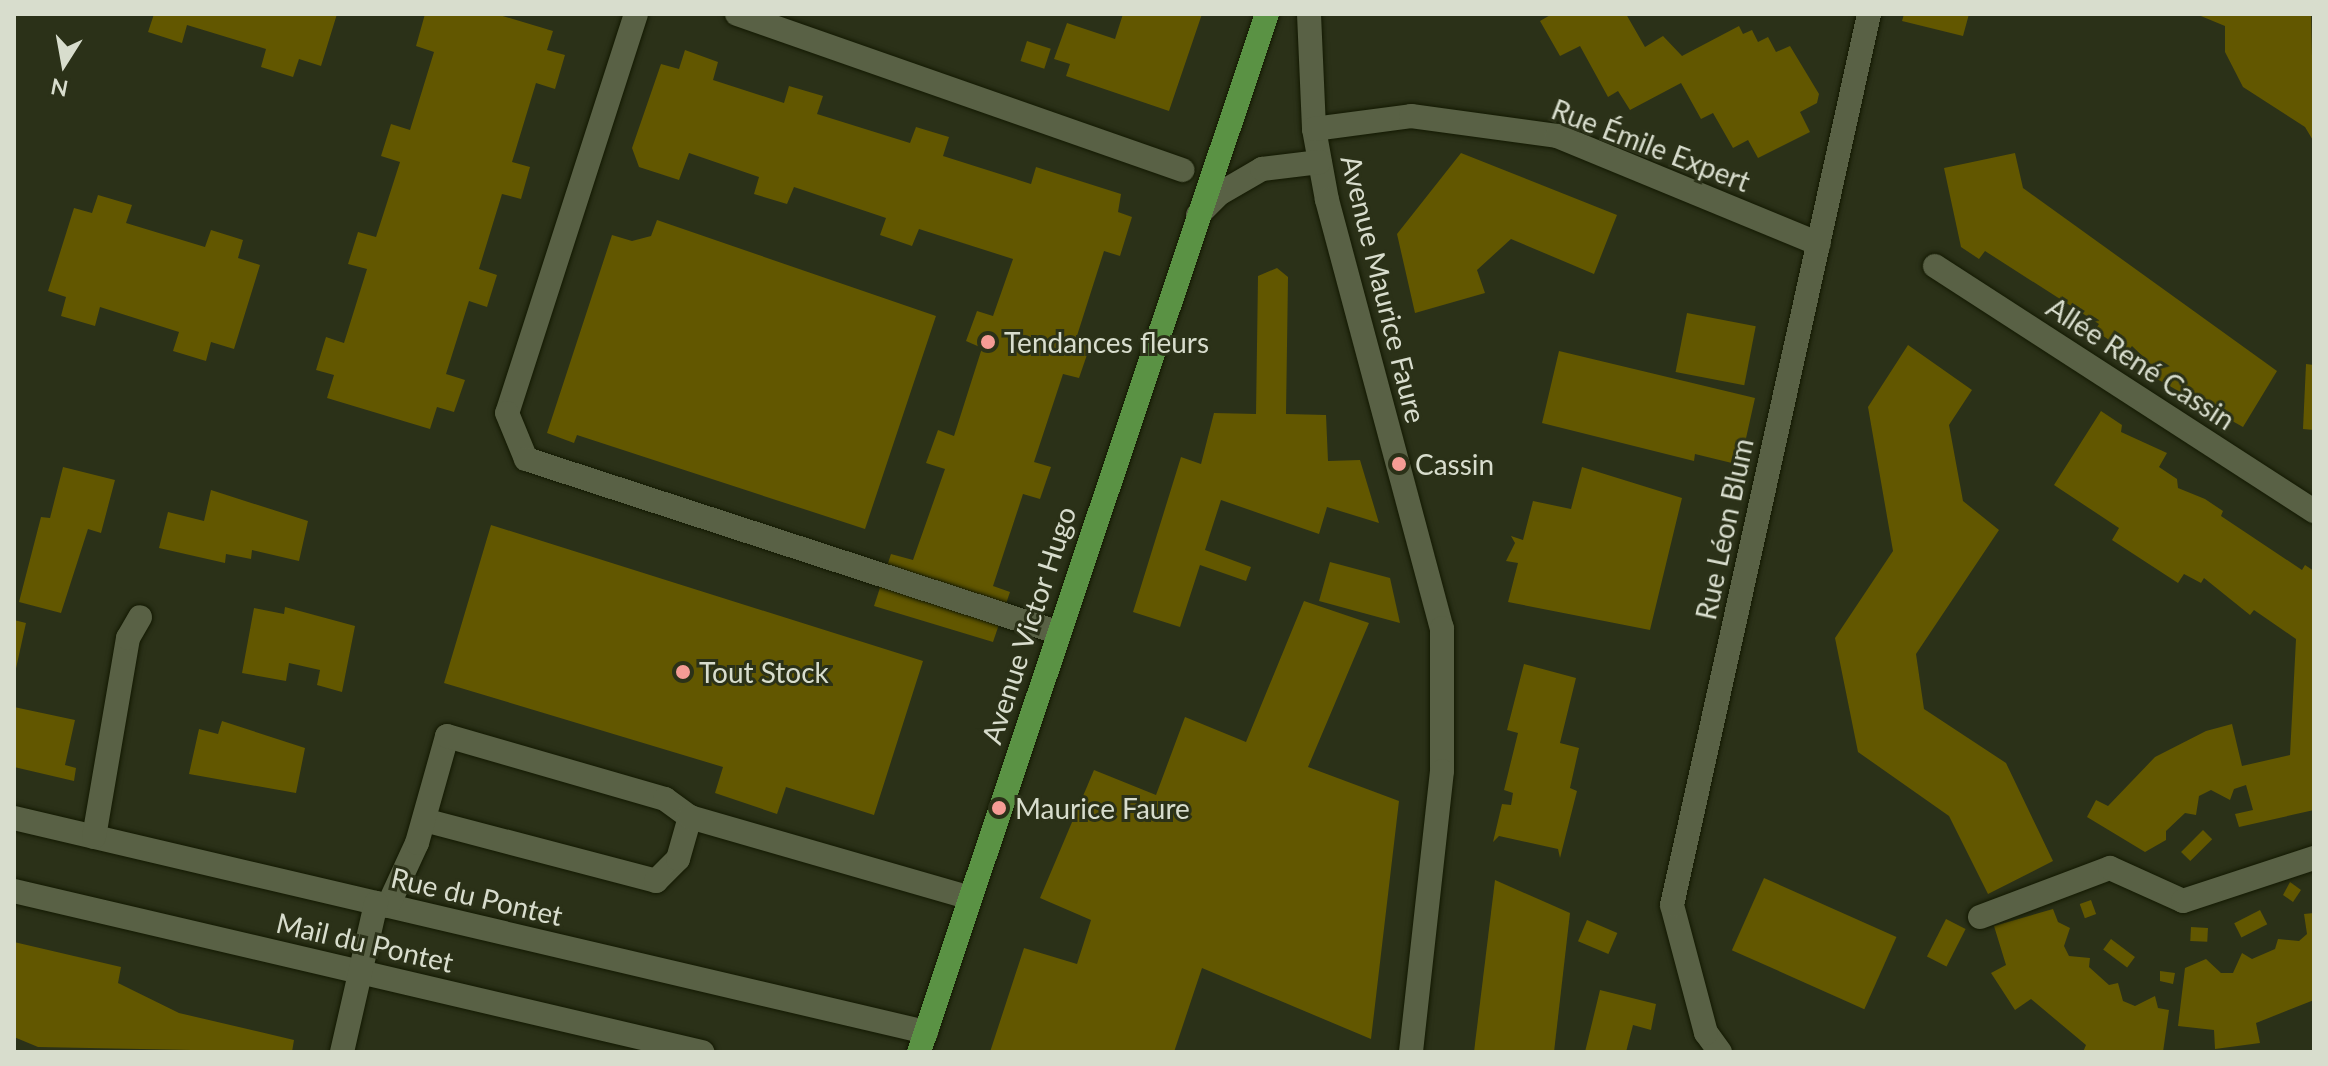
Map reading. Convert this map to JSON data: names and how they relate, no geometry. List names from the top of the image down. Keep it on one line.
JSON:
{"streets":{"main road":["Avenue Victor Hugo"],"street":["Rue Émile Expert","Avenue Maurice Faure","Allée René Cassin","Rue Léon Blum","Rue du Pontet","Mail du Pontet"]},"crossings":[["Rue Émile Expert","Avenue Maurice Faure"],["Rue Émile Expert","Rue Léon Blum"],["Avenue Maurice Faure","Avenue Victor Hugo"],["Avenue Victor Hugo","Rue du Pontet"]],"places":["Tendances fleurs","Cassin","Tout Stock","Maurice Faure"],"north":"bottom"}
